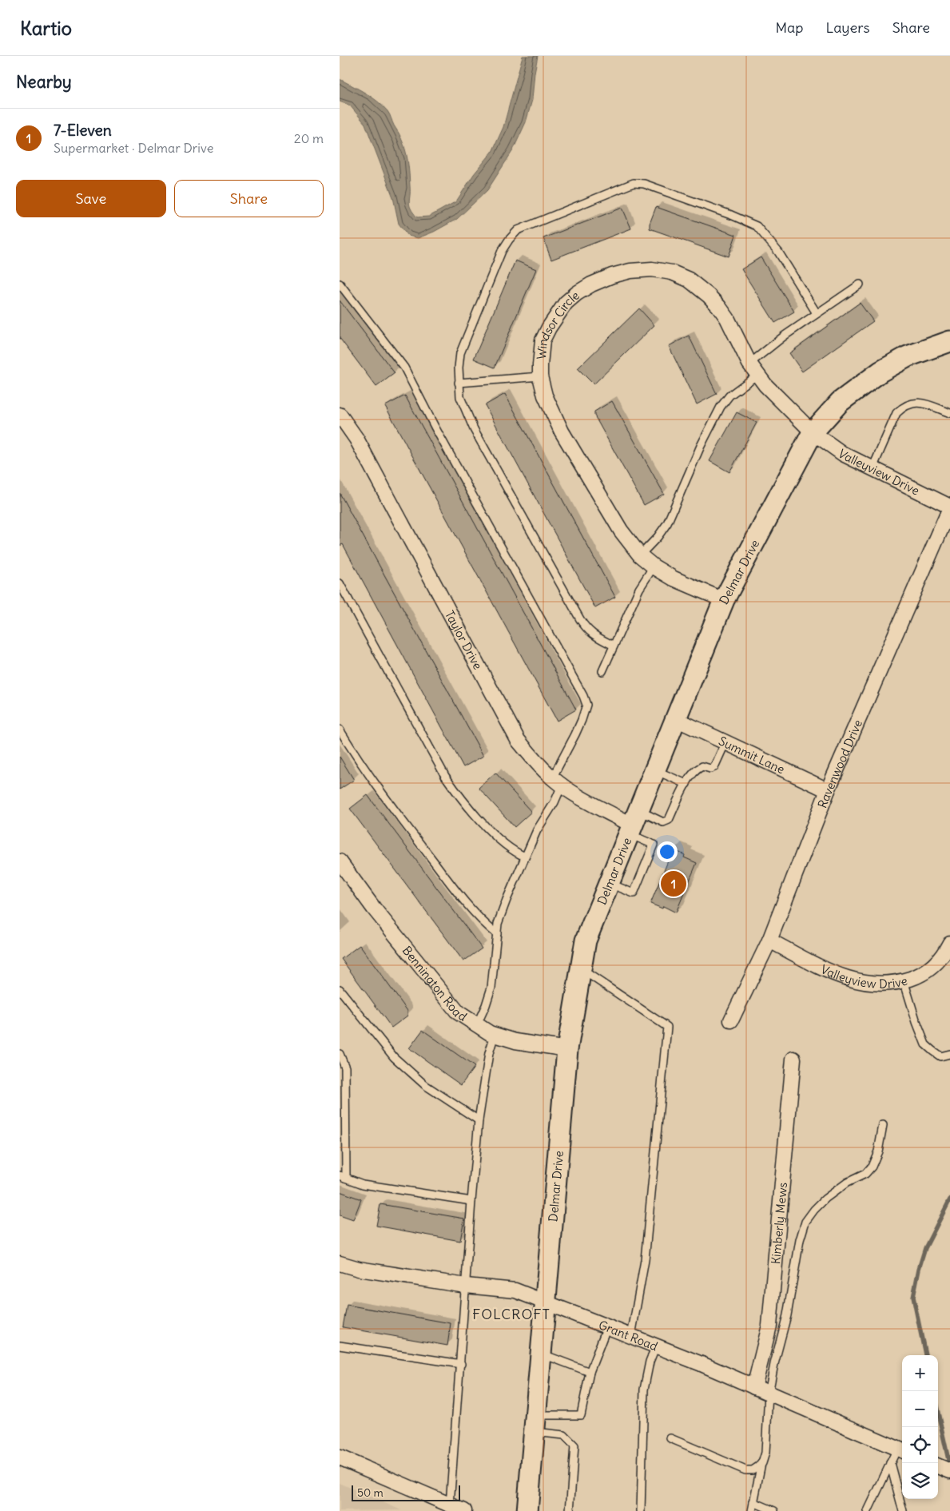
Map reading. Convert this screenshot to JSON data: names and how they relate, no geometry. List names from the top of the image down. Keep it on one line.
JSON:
{"streets":{"street":["Windsor Circle","Valleyview Drive","Delmar Drive","Taylor Drive","Summit Lane","Ravenwood Drive","Bennington Road","Kimberly Mews","Grant Road"]},"crossings":[["Windsor Circle","Valleyview Drive"],["Windsor Circle","Delmar Drive"],["Valleyview Drive","Delmar Drive"],["Valleyview Drive","Ravenwood Drive"],["Delmar Drive","Taylor Drive"],["Delmar Drive","Summit Lane"],["Delmar Drive","Bennington Road"],["Delmar Drive","Grant Road"],["Summit Lane","Ravenwood Drive"],["Kimberly Mews","Grant Road"]],"districts":["FOLCROFT"],"scale_bar":"50 m","page":{"header":"Kartio","nav":["Map","Layers","Share"],"heading":"Nearby","list":[{"mark":"1","name":"7-Eleven","note":"Supermarket · Delmar Drive","value":"20 m"}],"buttons":["Save","Share"],"pins":"1","map_buttons":["+","−"],"scale":"50 m"}}
